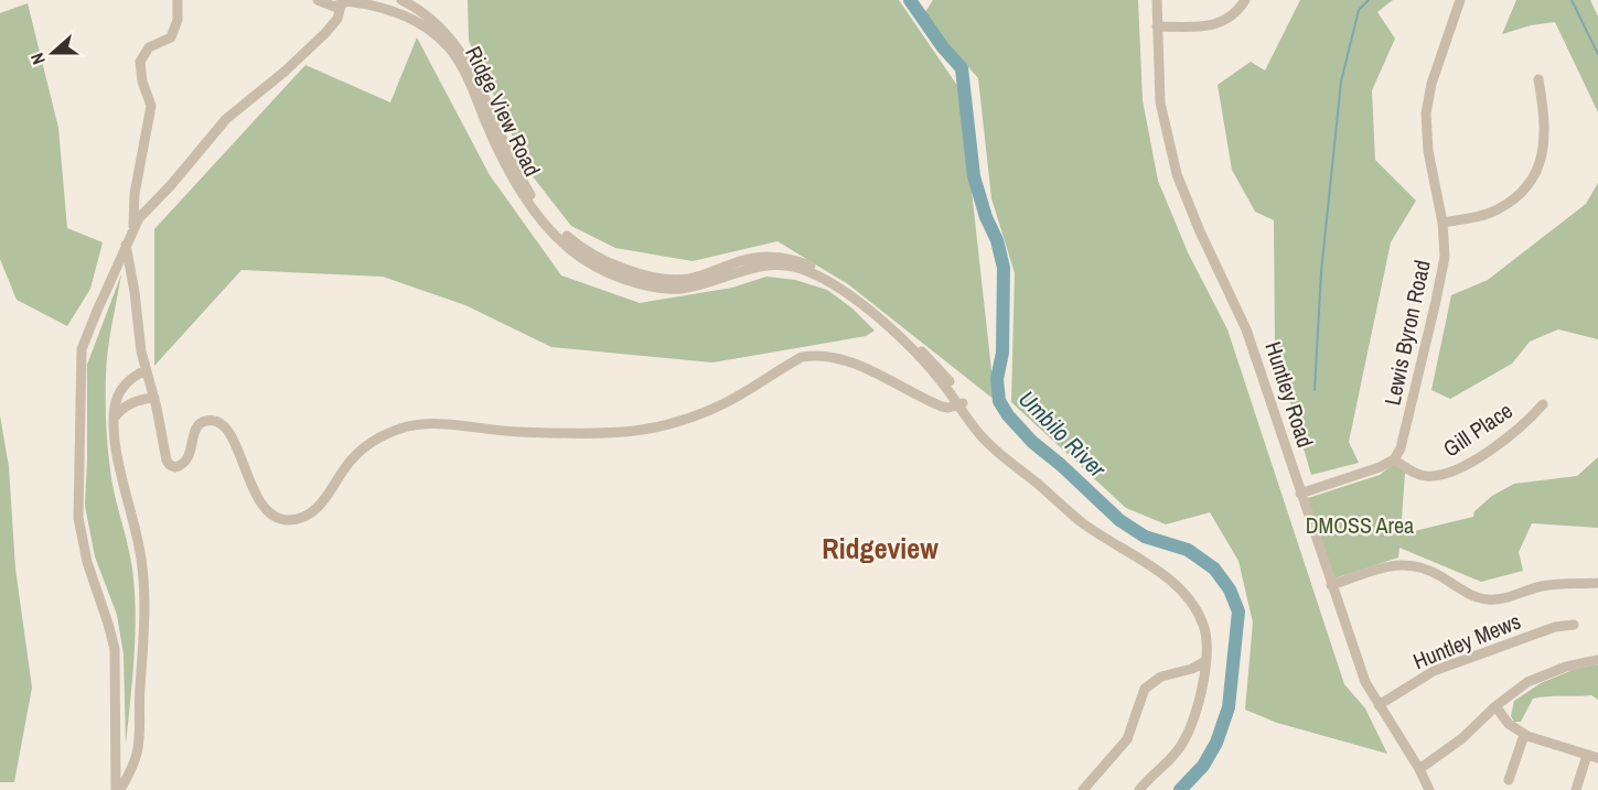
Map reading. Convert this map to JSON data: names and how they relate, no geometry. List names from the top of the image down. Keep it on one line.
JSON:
{"streets":{"street":["Ridge View Road","Lewis Byron Road","Huntley Road","Gill Place","Huntley Mews"]},"crossings":[["Lewis Byron Road","Gill Place"],["Huntley Road","Huntley Mews"]],"districts":["Ridgeview"],"water":["Umbilo River"],"parks":["DMOSS Area"],"north":"left"}
